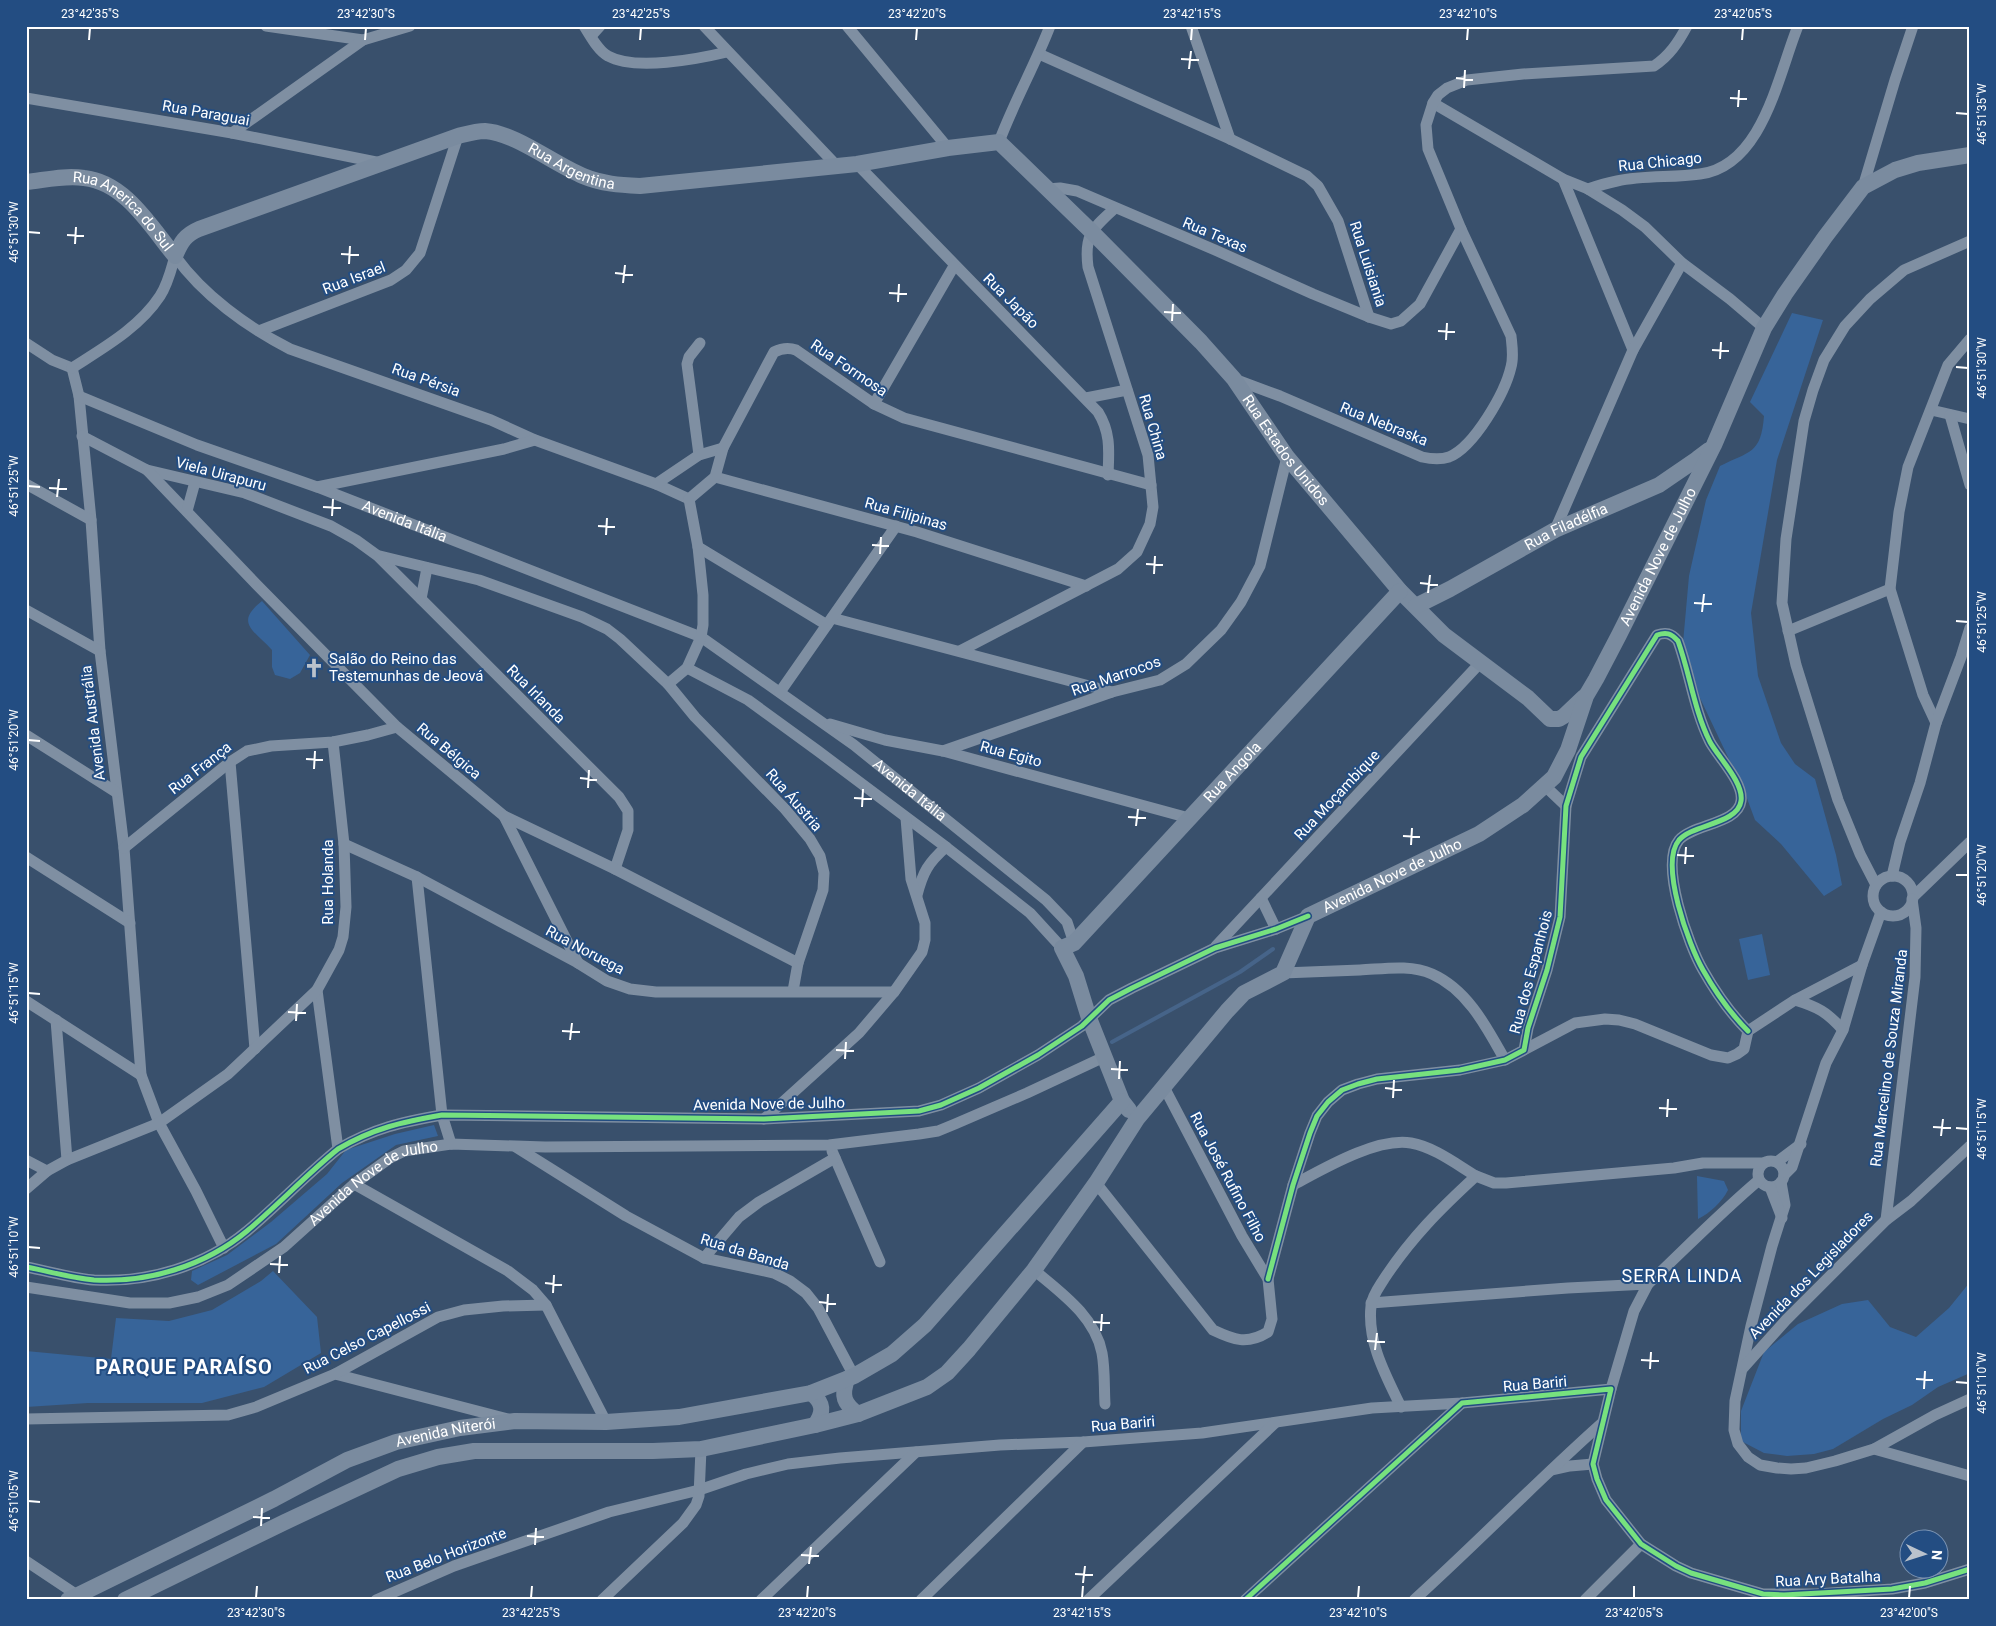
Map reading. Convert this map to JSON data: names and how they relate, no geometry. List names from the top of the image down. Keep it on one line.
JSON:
{"streets":{"main road":["Rua Argentina","Rua Anerica do Sul","Rua Estados Unidos","Avenida Itália","Rua Filadélfia","Avenida Nove de Julho","Rua Angola","Avenida Niterói"],"street":["Rua Paraguai","Rua Chicago","Rua Texas","Rua Luisiania","Rua Israel","Rua Japão","Rua Formosa","Rua Pérsia","Rua Nebraska","Rua China","Viela Uirapuru","Rua Filipinas","Rua Marrocos","Rua Irlanda","Avenida Austrália","Rua Bélgica","Rua Egito","Rua França","Rua Moçambique","Rua Áustria","Rua Holanda","Rua Noruega","Rua dos Espanhois","Rua Marcelino de Souza Miranda","Rua José Rufino Filho","Rua da Banda","Avenida dos Legisladores","Rua Celso Capellossi","Rua Bariri","Rua Belo Horizonte","Rua Ary Batalha"]},"crossings":[["Rua Paraguai","Rua Argentina"],["Rua Argentina","Rua Anerica do Sul"],["Rua Argentina","Rua Israel"],["Rua Argentina","Rua Japão"],["Rua Argentina","Rua Pérsia"],["Rua Argentina","Rua Estados Unidos"],["Rua Anerica do Sul","Rua Pérsia"],["Rua Anerica do Sul","Avenida Austrália"],["Rua Texas","Rua Luisiania"],["Rua Texas","Rua Estados Unidos"],["Rua Luisiania","Rua Nebraska"],["Rua Israel","Rua Pérsia"],["Rua Japão","Rua Formosa"],["Rua Formosa","Rua China"],["Rua Formosa","Rua Filipinas"],["Rua Nebraska","Rua Estados Unidos"],["Rua China","Rua Estados Unidos"],["Rua China","Rua Filipinas"],["Rua Estados Unidos","Rua Filadélfia"],["Rua Estados Unidos","Avenida Nove de Julho"],["Rua Estados Unidos","Rua Marrocos"],["Rua Estados Unidos","Rua Angola"],["Rua Estados Unidos","Rua Moçambique"],["Viela Uirapuru","Rua Irlanda"],["Viela Uirapuru","Avenida Austrália"],["Viela Uirapuru","Rua Bélgica"],["Avenida Itália","Avenida Nove de Julho"],["Avenida Itália","Avenida Austrália"],["Avenida Itália","Rua Egito"],["Avenida Itália","Rua Angola"],["Avenida Itália","Avenida Niterói"],["Rua Filadélfia","Avenida Nove de Julho"],["Avenida Nove de Julho","Avenida Austrália"],["Avenida Nove de Julho","Rua Moçambique"],["Avenida Nove de Julho","Rua dos Espanhois"],["Avenida Nove de Julho","Rua da Banda"],["Rua Marrocos","Rua Egito"],["Rua Irlanda","Rua Bélgica"],["Avenida Austrália","Rua França"],["Avenida Austrália","Rua Holanda"],["Rua Bélgica","Rua França"],["Rua Bélgica","Rua Áustria"],["Rua Egito","Rua Angola"],["Rua França","Rua Holanda"],["Rua Áustria","Rua Noruega"],["Rua Holanda","Rua Noruega"],["Rua dos Espanhois","Rua José Rufino Filho"],["Rua Marcelino de Souza Miranda","Avenida dos Legisladores"],["Rua José Rufino Filho","Avenida Niterói"],["Rua da Banda","Avenida Niterói"],["Rua Bariri","Rua Belo Horizonte"]],"districts":["SERRA LINDA","PARQUE PARAÍSO"],"places":{"church":["Salão do Reino das Testemunhas de Jeová"]},"north":"right","coordinates":["23°42'35\"S","23°42'30\"S","23°42'25\"S","23°42'20\"S","23°42'15\"S","23°42'10\"S","23°42'05\"S","46°51'35\"W","46°51'30\"W","46°51'25\"W","46°51'20\"W","46°51'15\"W","46°51'10\"W","46°51'05\"W","23°42'00\"S"]}
